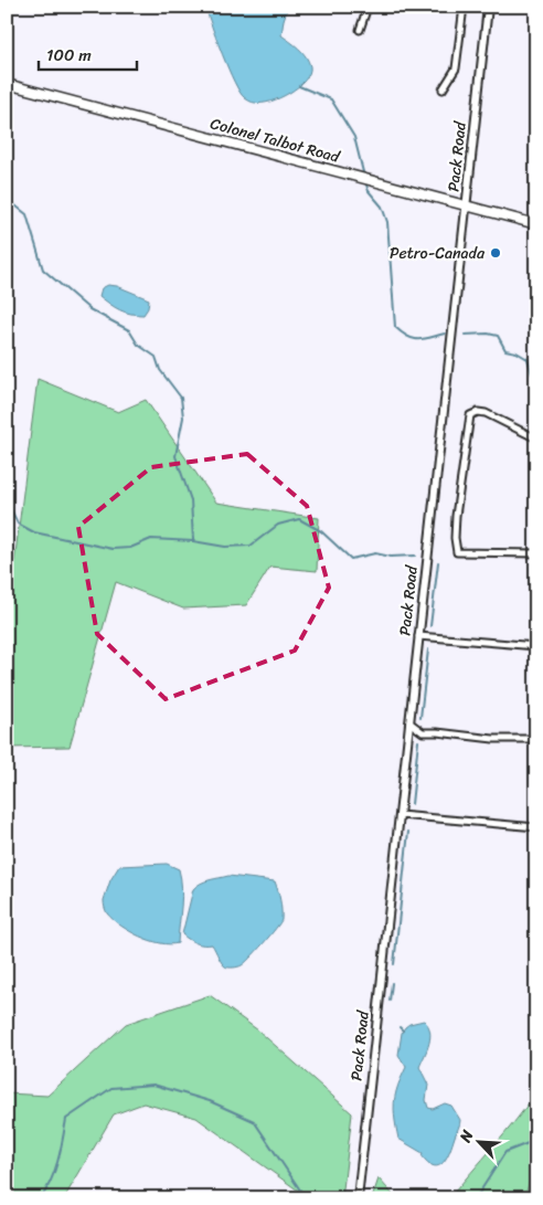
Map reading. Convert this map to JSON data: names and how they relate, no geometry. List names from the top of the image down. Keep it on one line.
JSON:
{"streets":{"main road":["Colonel Talbot Road"],"street":["Pack Road"]},"crossings":[["Colonel Talbot Road","Pack Road"]],"places":["Petro-Canada"],"scale_bar":"100 m","north":"top left"}
